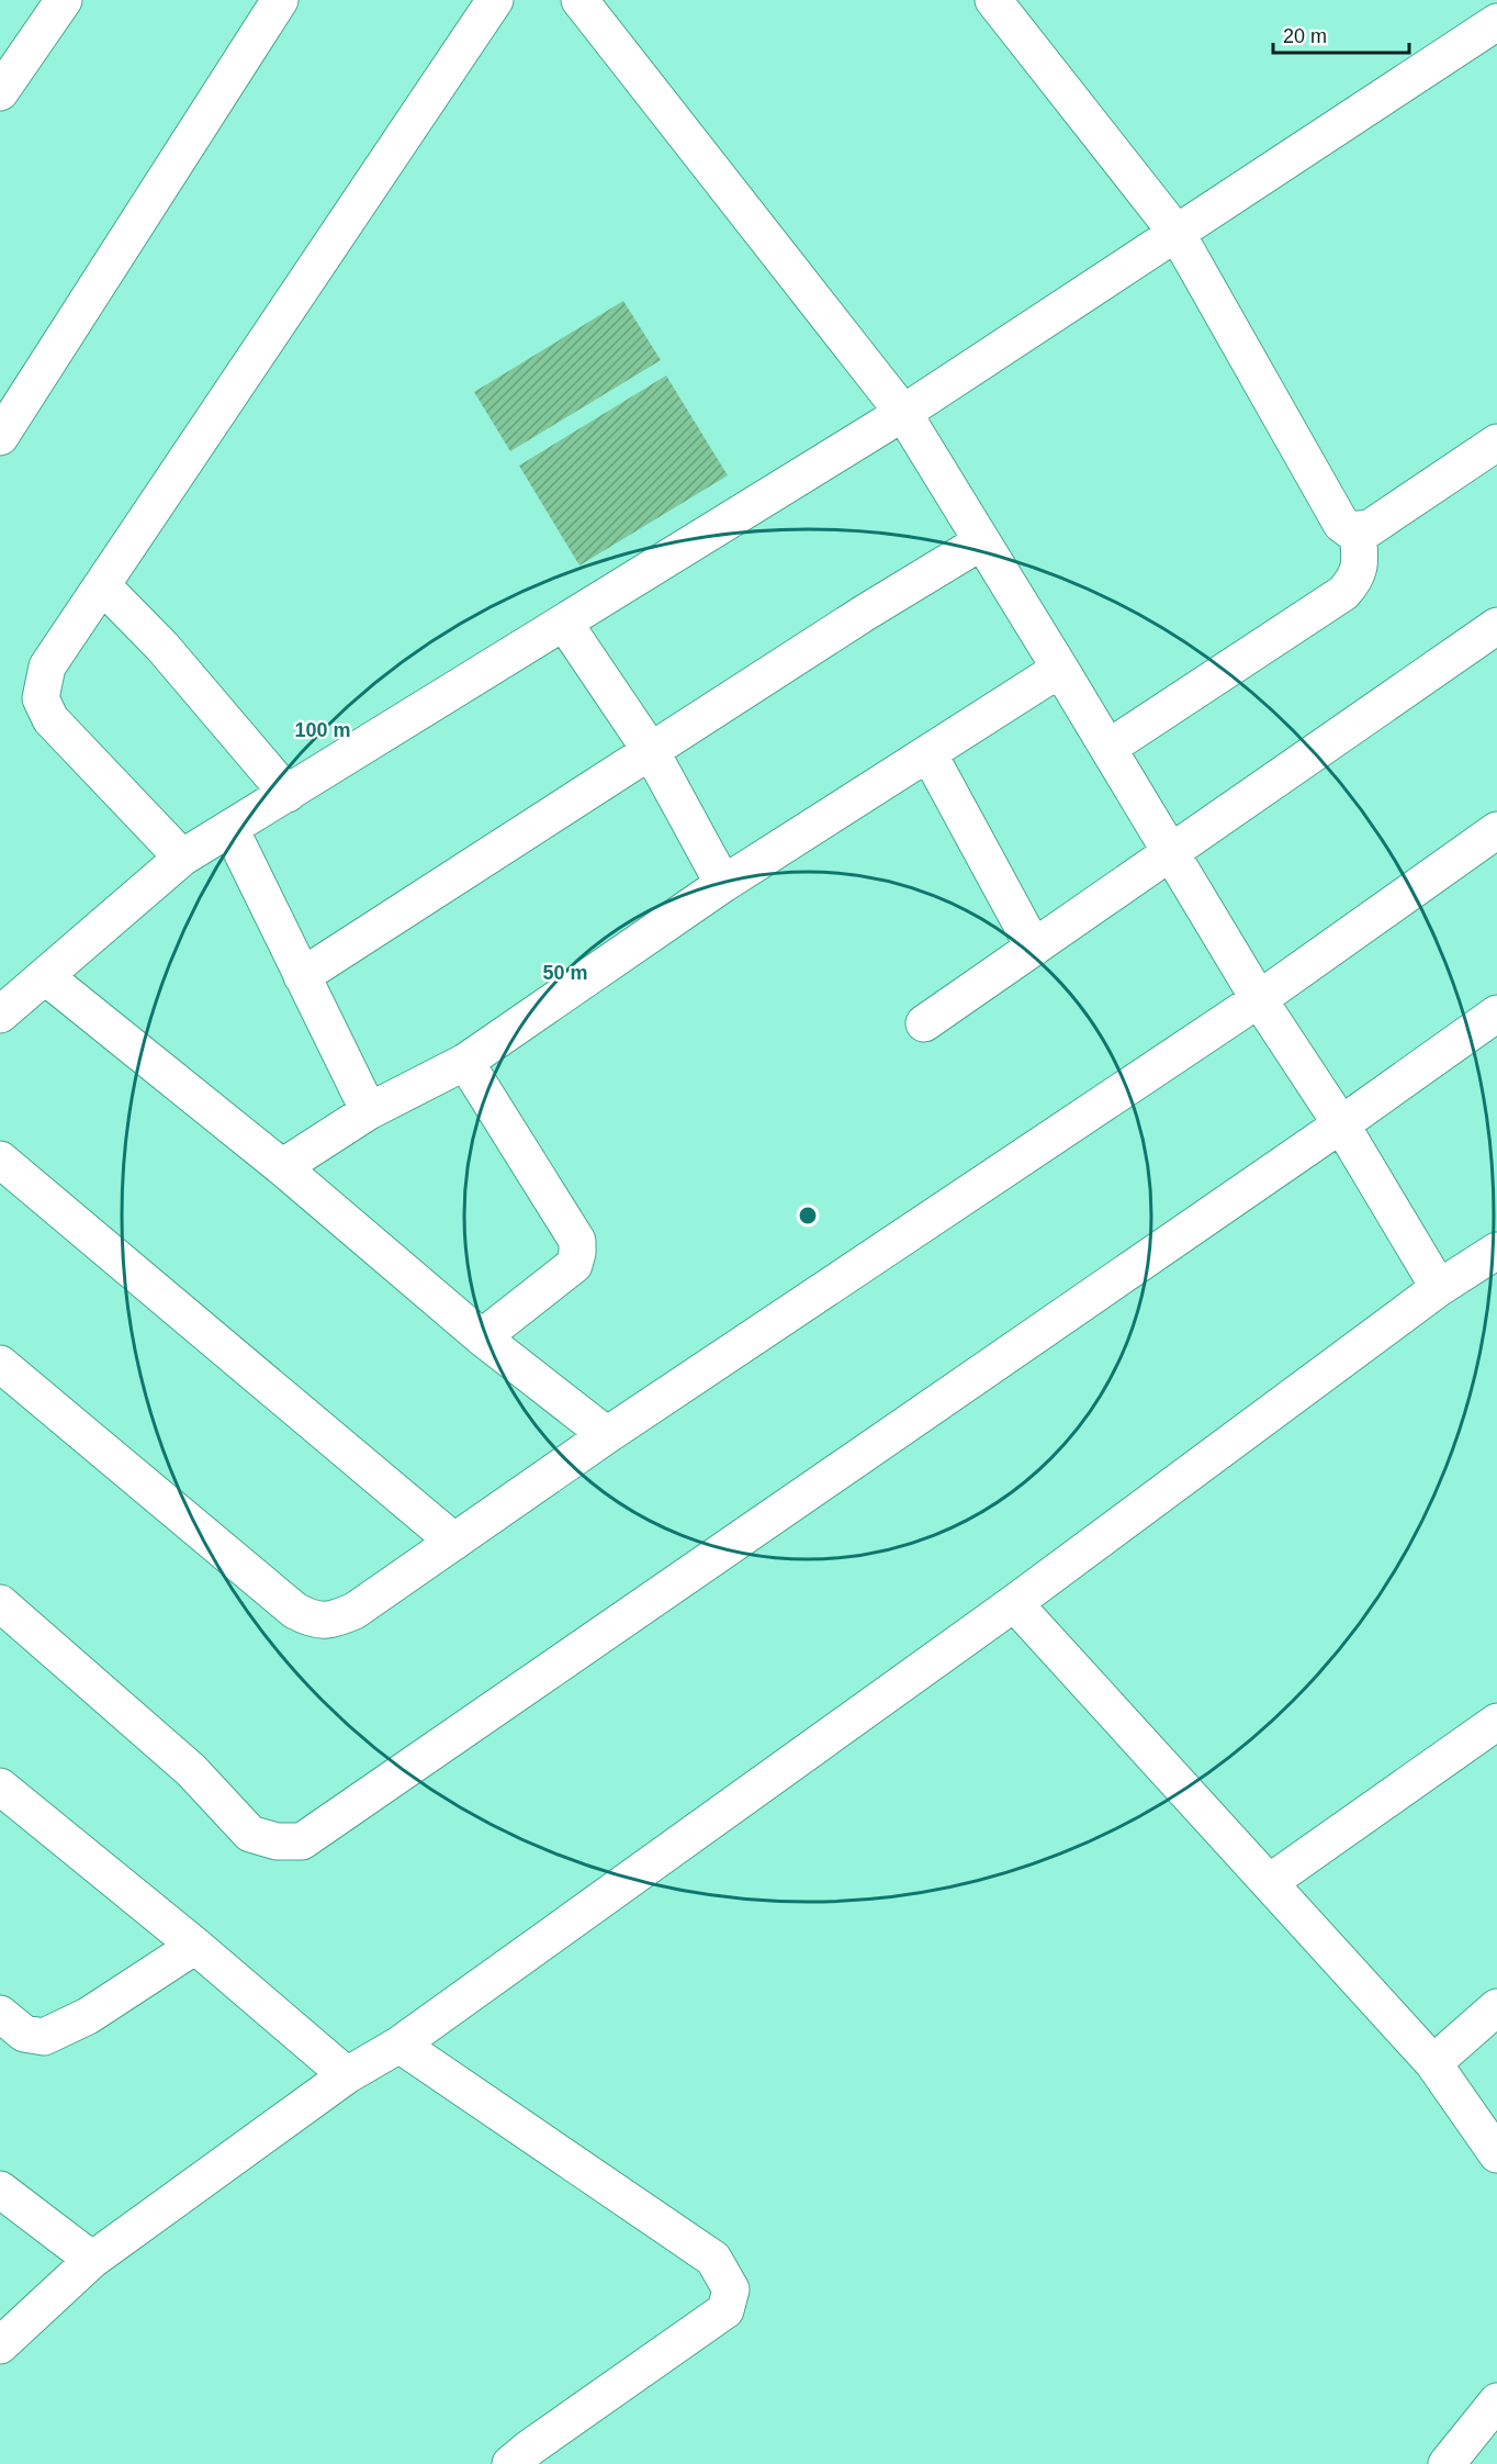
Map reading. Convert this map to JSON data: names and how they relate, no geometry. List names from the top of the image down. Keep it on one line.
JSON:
{"scale_bar":"20 m","rings":["100 m","50 m"]}
